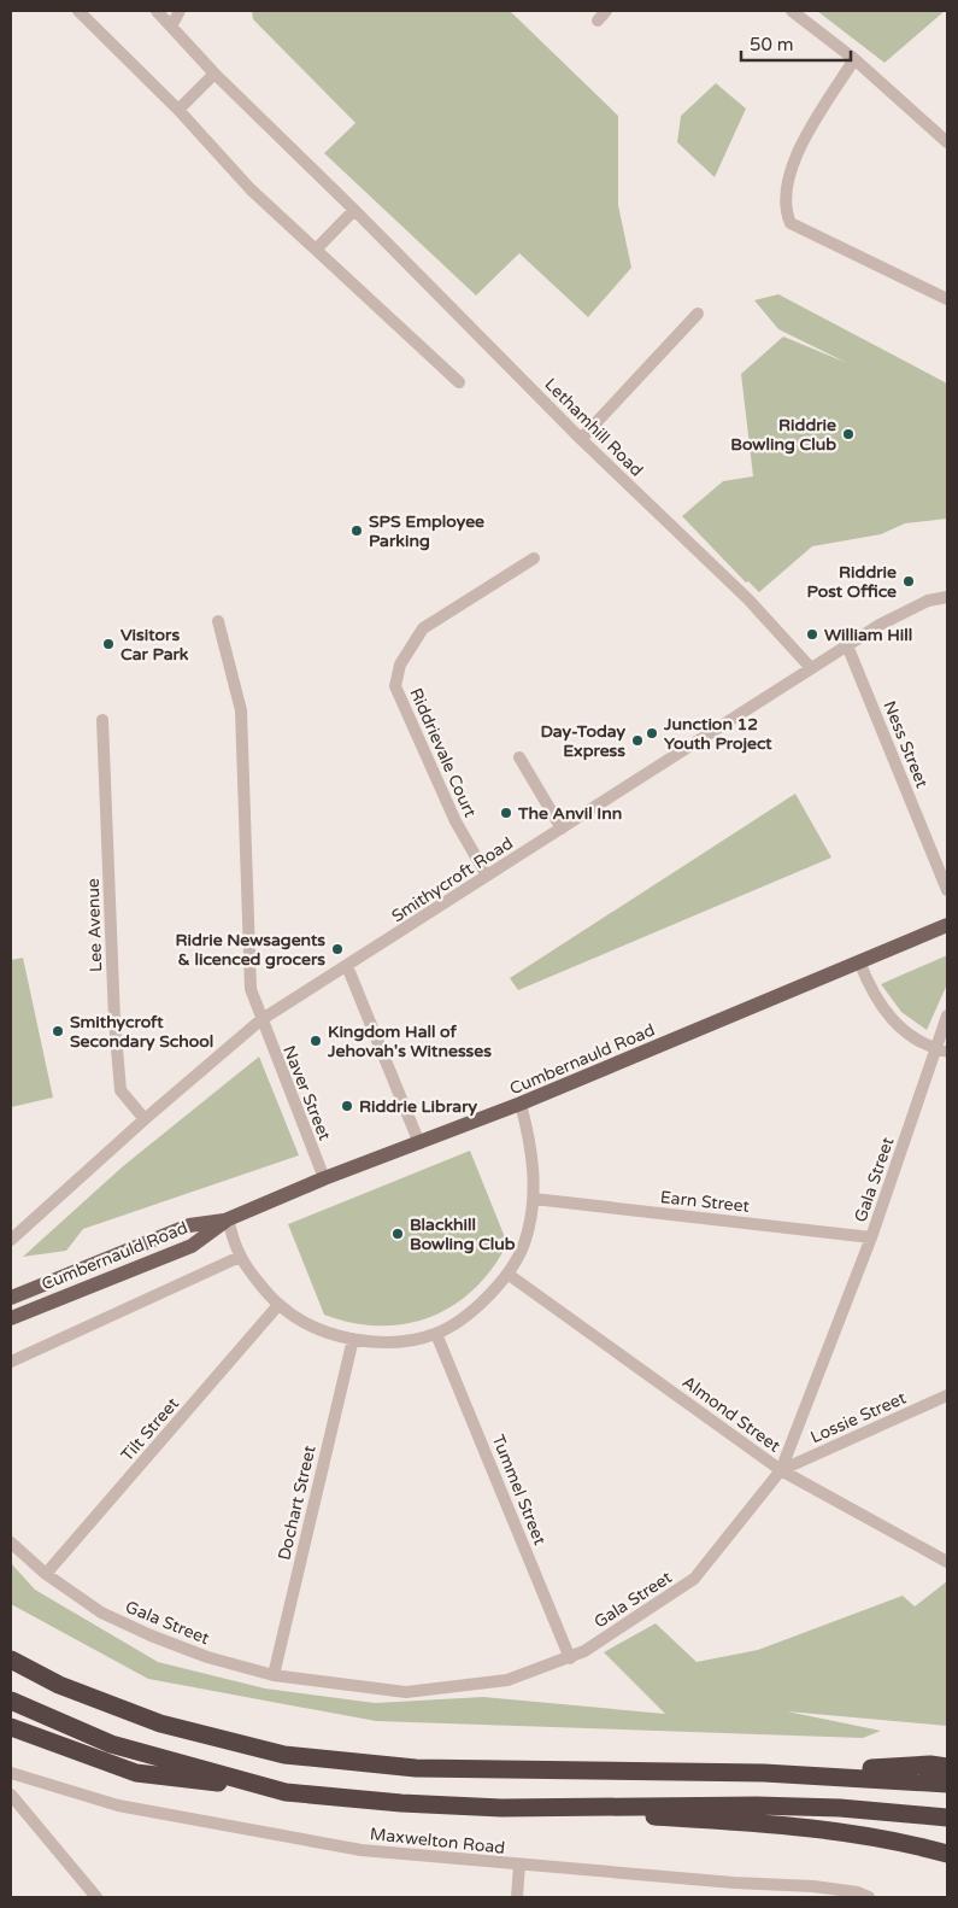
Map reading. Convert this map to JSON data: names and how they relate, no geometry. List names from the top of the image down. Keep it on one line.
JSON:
{"streets":{"main road":["Cumbernauld Road"],"street":["Lethamhill Road","Ness Street","Riddrievale Court","Smithycroft Road","Lee Avenue","Naver Street","Gala Street","Earn Street","Almond Street","Lossie Street","Tilt Street","Tummel Street","Dochart Street","Maxwelton Road"]},"crossings":[["Lethamhill Road","Smithycroft Road"],["Ness Street","Smithycroft Road"],["Riddrievale Court","Smithycroft Road"],["Smithycroft Road","Lee Avenue"],["Smithycroft Road","Naver Street"],["Cumbernauld Road","Naver Street"],["Gala Street","Earn Street"],["Gala Street","Almond Street"],["Gala Street","Lossie Street"],["Gala Street","Tilt Street"],["Gala Street","Tummel Street"],["Gala Street","Dochart Street"],["Almond Street","Lossie Street"]],"places":["Riddrie Bowling Club","SPS Employee Parking","Riddrie Post Office","William Hill","Visitors Car Park","Junction 12 Youth Project","Day-Today Express","The Anvil Inn","Ridrie Newsagents & licenced grocers","Smithycroft Secondary School","Kingdom Hall of Jehovah's Witnesses","Riddrie Library","Blackhill Bowling Club"],"scale_bar":"50 m"}
